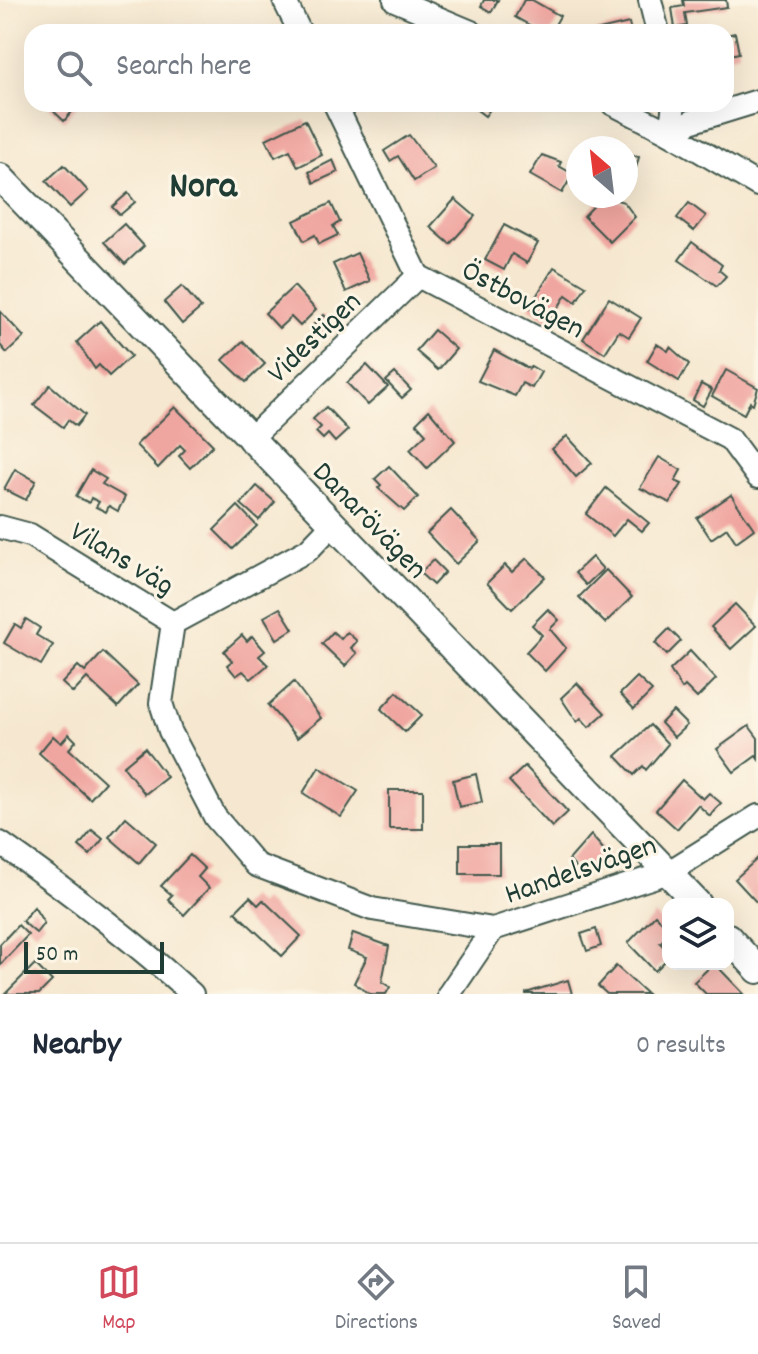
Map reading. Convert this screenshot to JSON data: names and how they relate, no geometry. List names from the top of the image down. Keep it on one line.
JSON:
{"streets":{"street":["Östbovägen","Videstigen","Danarövägen","Vilans väg","Handelsvägen"]},"crossings":[["Östbovägen","Videstigen"],["Videstigen","Danarövägen"],["Danarövägen","Vilans väg"],["Danarövägen","Handelsvägen"],["Vilans väg","Handelsvägen"]],"districts":["Nora"],"scale_bar":"50 m","north":"top left","page":{"search":"Search here","scale":"50 m","heading":["Nearby","0 results"],"nav":["Map","Directions","Saved"]}}
